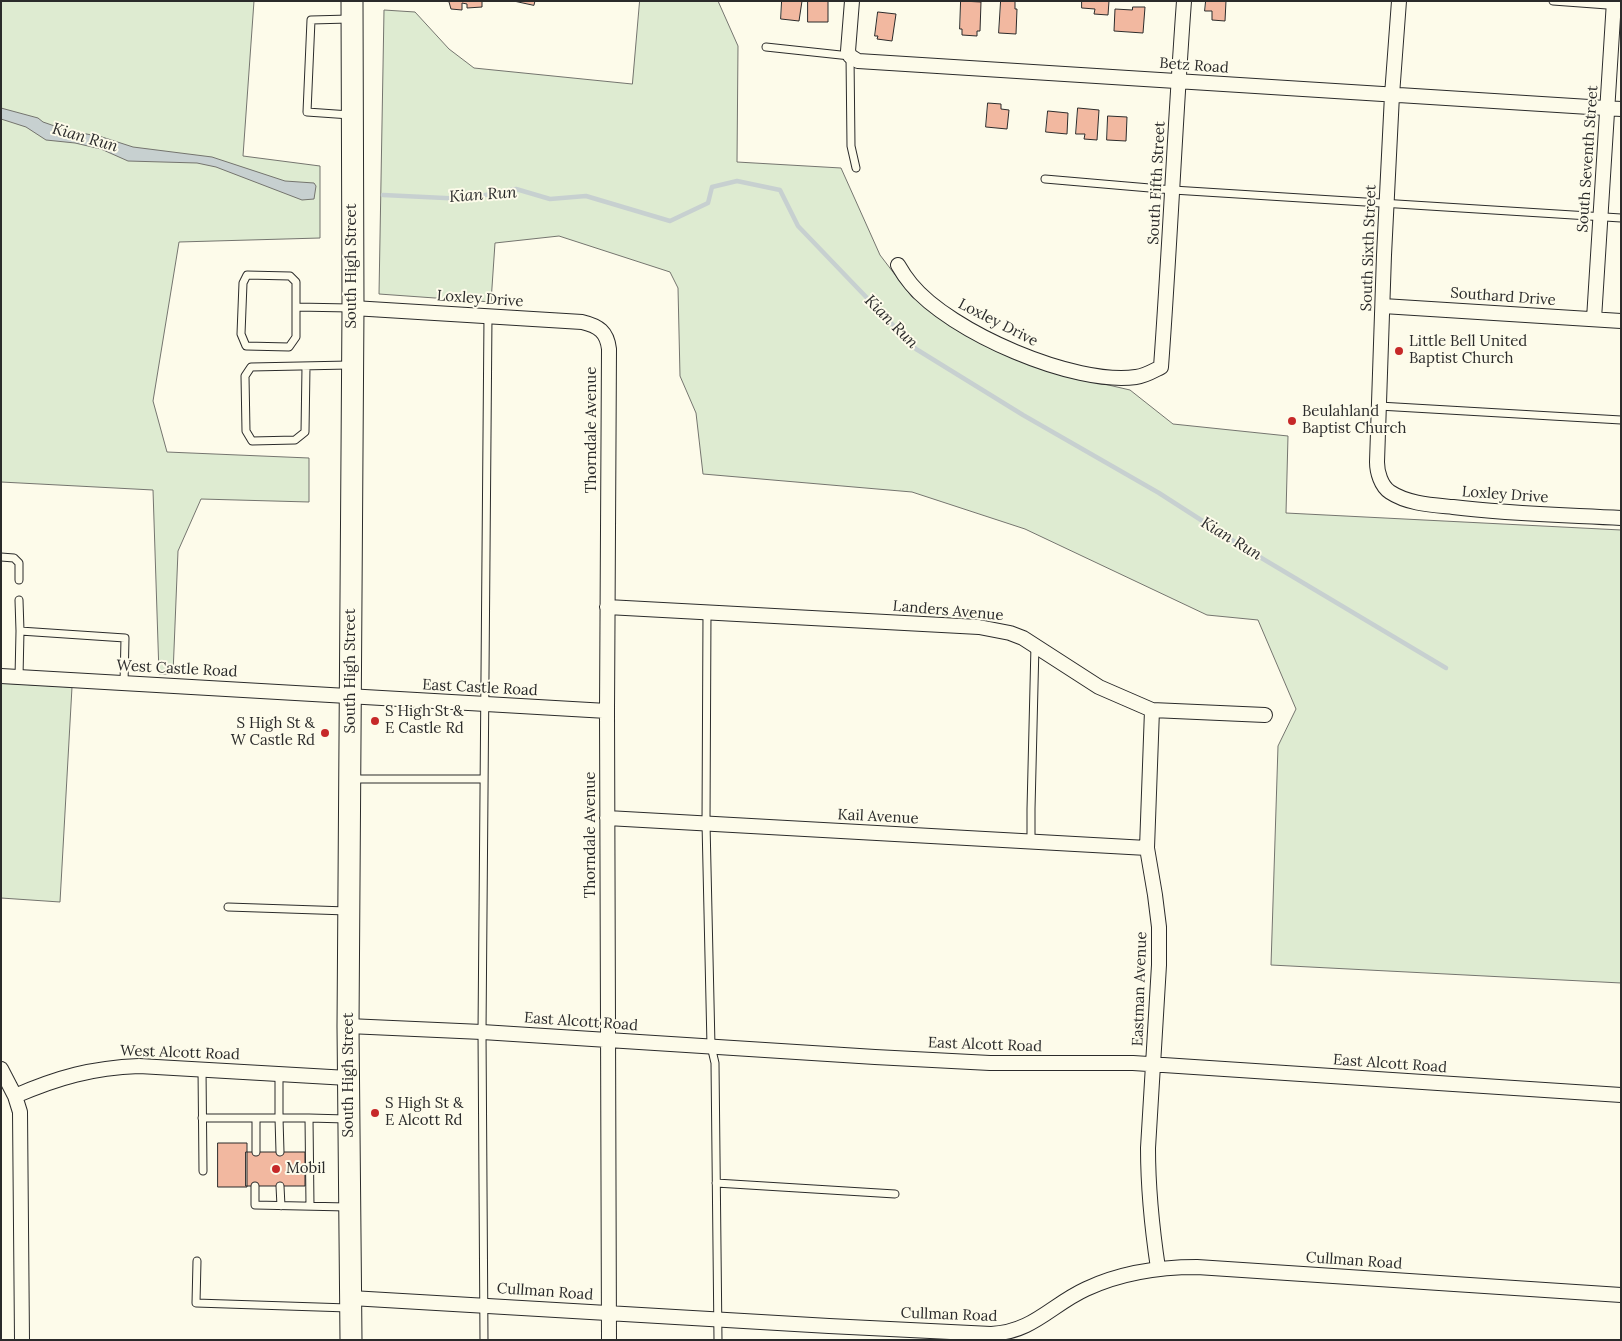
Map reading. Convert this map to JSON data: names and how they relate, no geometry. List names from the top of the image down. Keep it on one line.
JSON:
{"streets":{"main road":["South High Street"],"street":["Betz Road","South Seventh Street","South Fifth Street","South Sixth Street","Southard Drive","Loxley Drive","Thorndale Avenue","Landers Avenue","West Castle Road","East Castle Road","Kail Avenue","Eastman Avenue","East Alcott Road","West Alcott Road","Cullman Road"]},"crossings":[["Betz Road","South Seventh Street"],["Betz Road","South Fifth Street"],["Betz Road","South Sixth Street"],["South Seventh Street","Southard Drive"],["South Fifth Street","Loxley Drive"],["South Sixth Street","Southard Drive"],["South Sixth Street","Loxley Drive"],["South High Street","Loxley Drive"],["South High Street","West Castle Road"],["South High Street","East Castle Road"],["South High Street","East Alcott Road"],["South High Street","West Alcott Road"],["South High Street","Cullman Road"],["Loxley Drive","Thorndale Avenue"],["Thorndale Avenue","Landers Avenue"],["Thorndale Avenue","East Castle Road"],["Thorndale Avenue","Kail Avenue"],["Thorndale Avenue","East Alcott Road"],["Thorndale Avenue","Cullman Road"],["Landers Avenue","Eastman Avenue"],["West Castle Road","East Castle Road"],["Kail Avenue","Eastman Avenue"],["Eastman Avenue","East Alcott Road"],["Eastman Avenue","Cullman Road"]],"water":["Kian Run"],"places":["Little Bell United Baptist Church","Beulahland Baptist Church","S High St & E Castle Rd","S High St & W Castle Rd","S High St & E Alcott Rd","Mobil"]}
